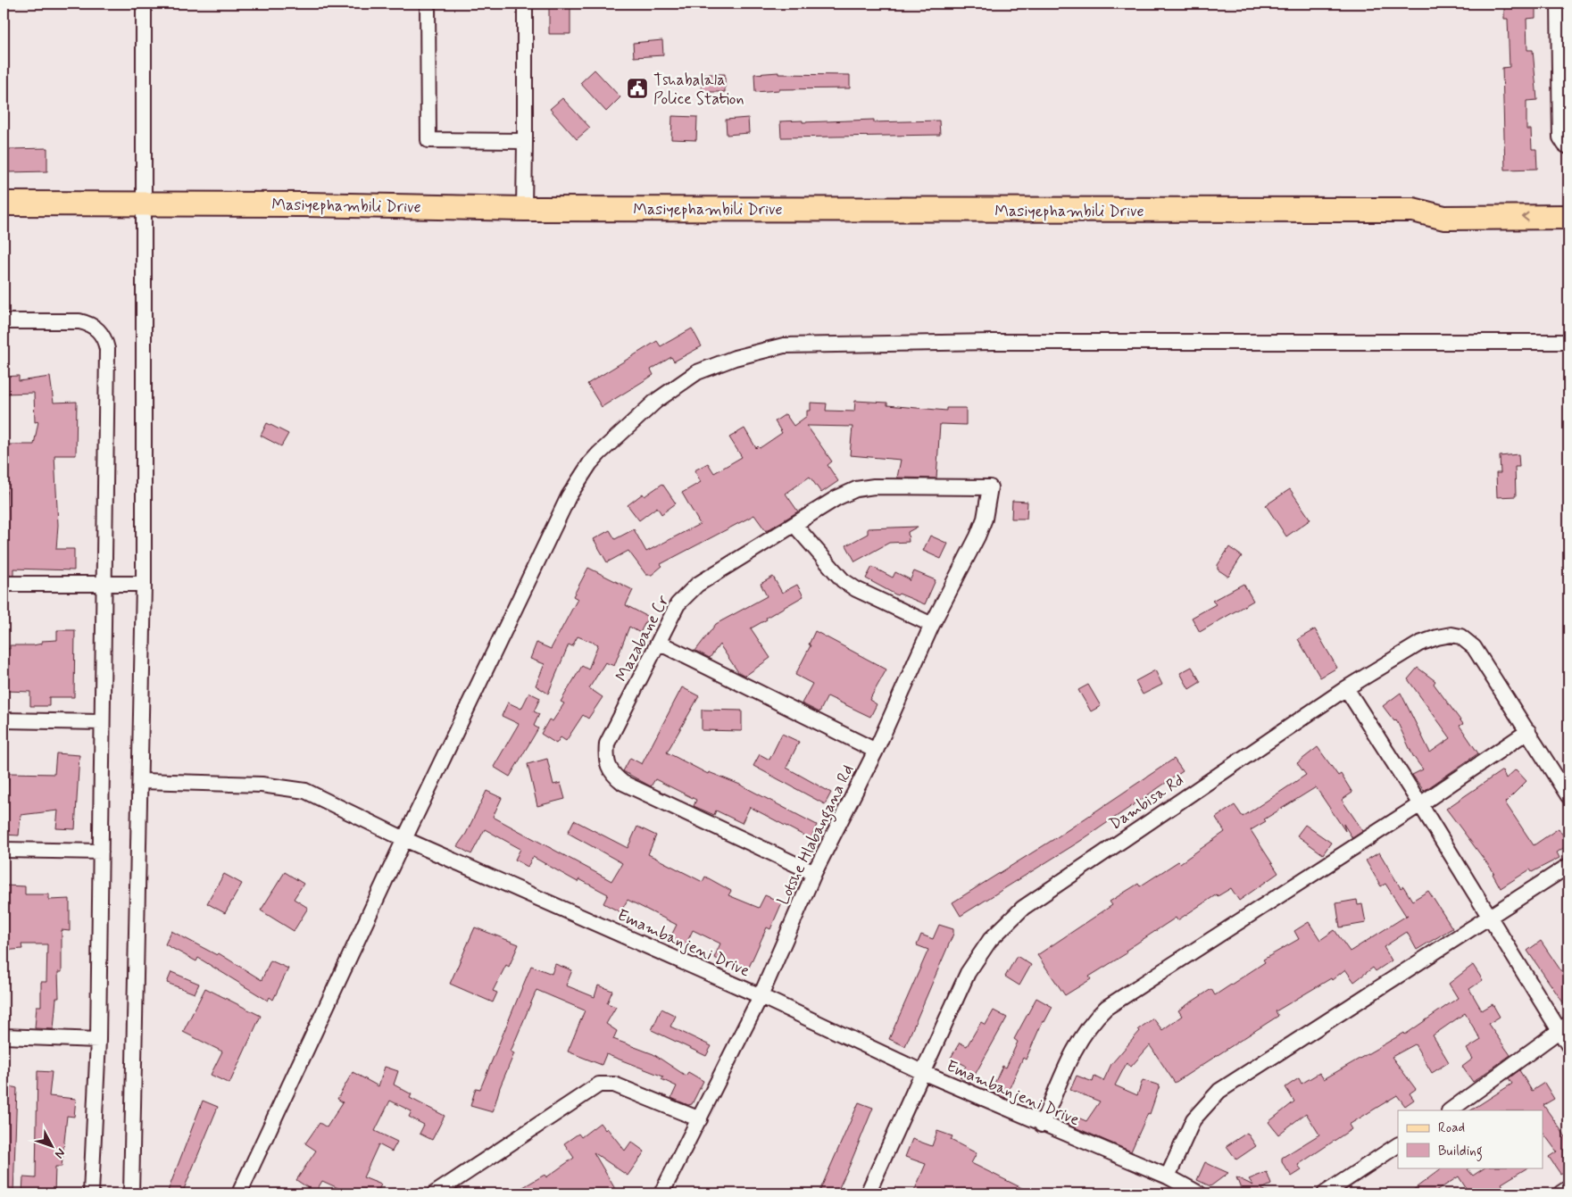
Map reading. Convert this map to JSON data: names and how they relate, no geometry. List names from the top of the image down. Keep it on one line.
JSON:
{"streets":{"main road":["Masiyephambili Drive"],"street":["Mazabane Cr","Dambisa Rd","Lotshe Hlabangana Rd","Emambanjeni Drive"]},"crossings":[["Mazabane Cr","Lotshe Hlabangana Rd"],["Dambisa Rd","Emambanjeni Drive"],["Lotshe Hlabangana Rd","Emambanjeni Drive"]],"places":{"public building":["Tshabalala Police Station"]},"legend":["Road","Building"],"north":"bottom right"}
